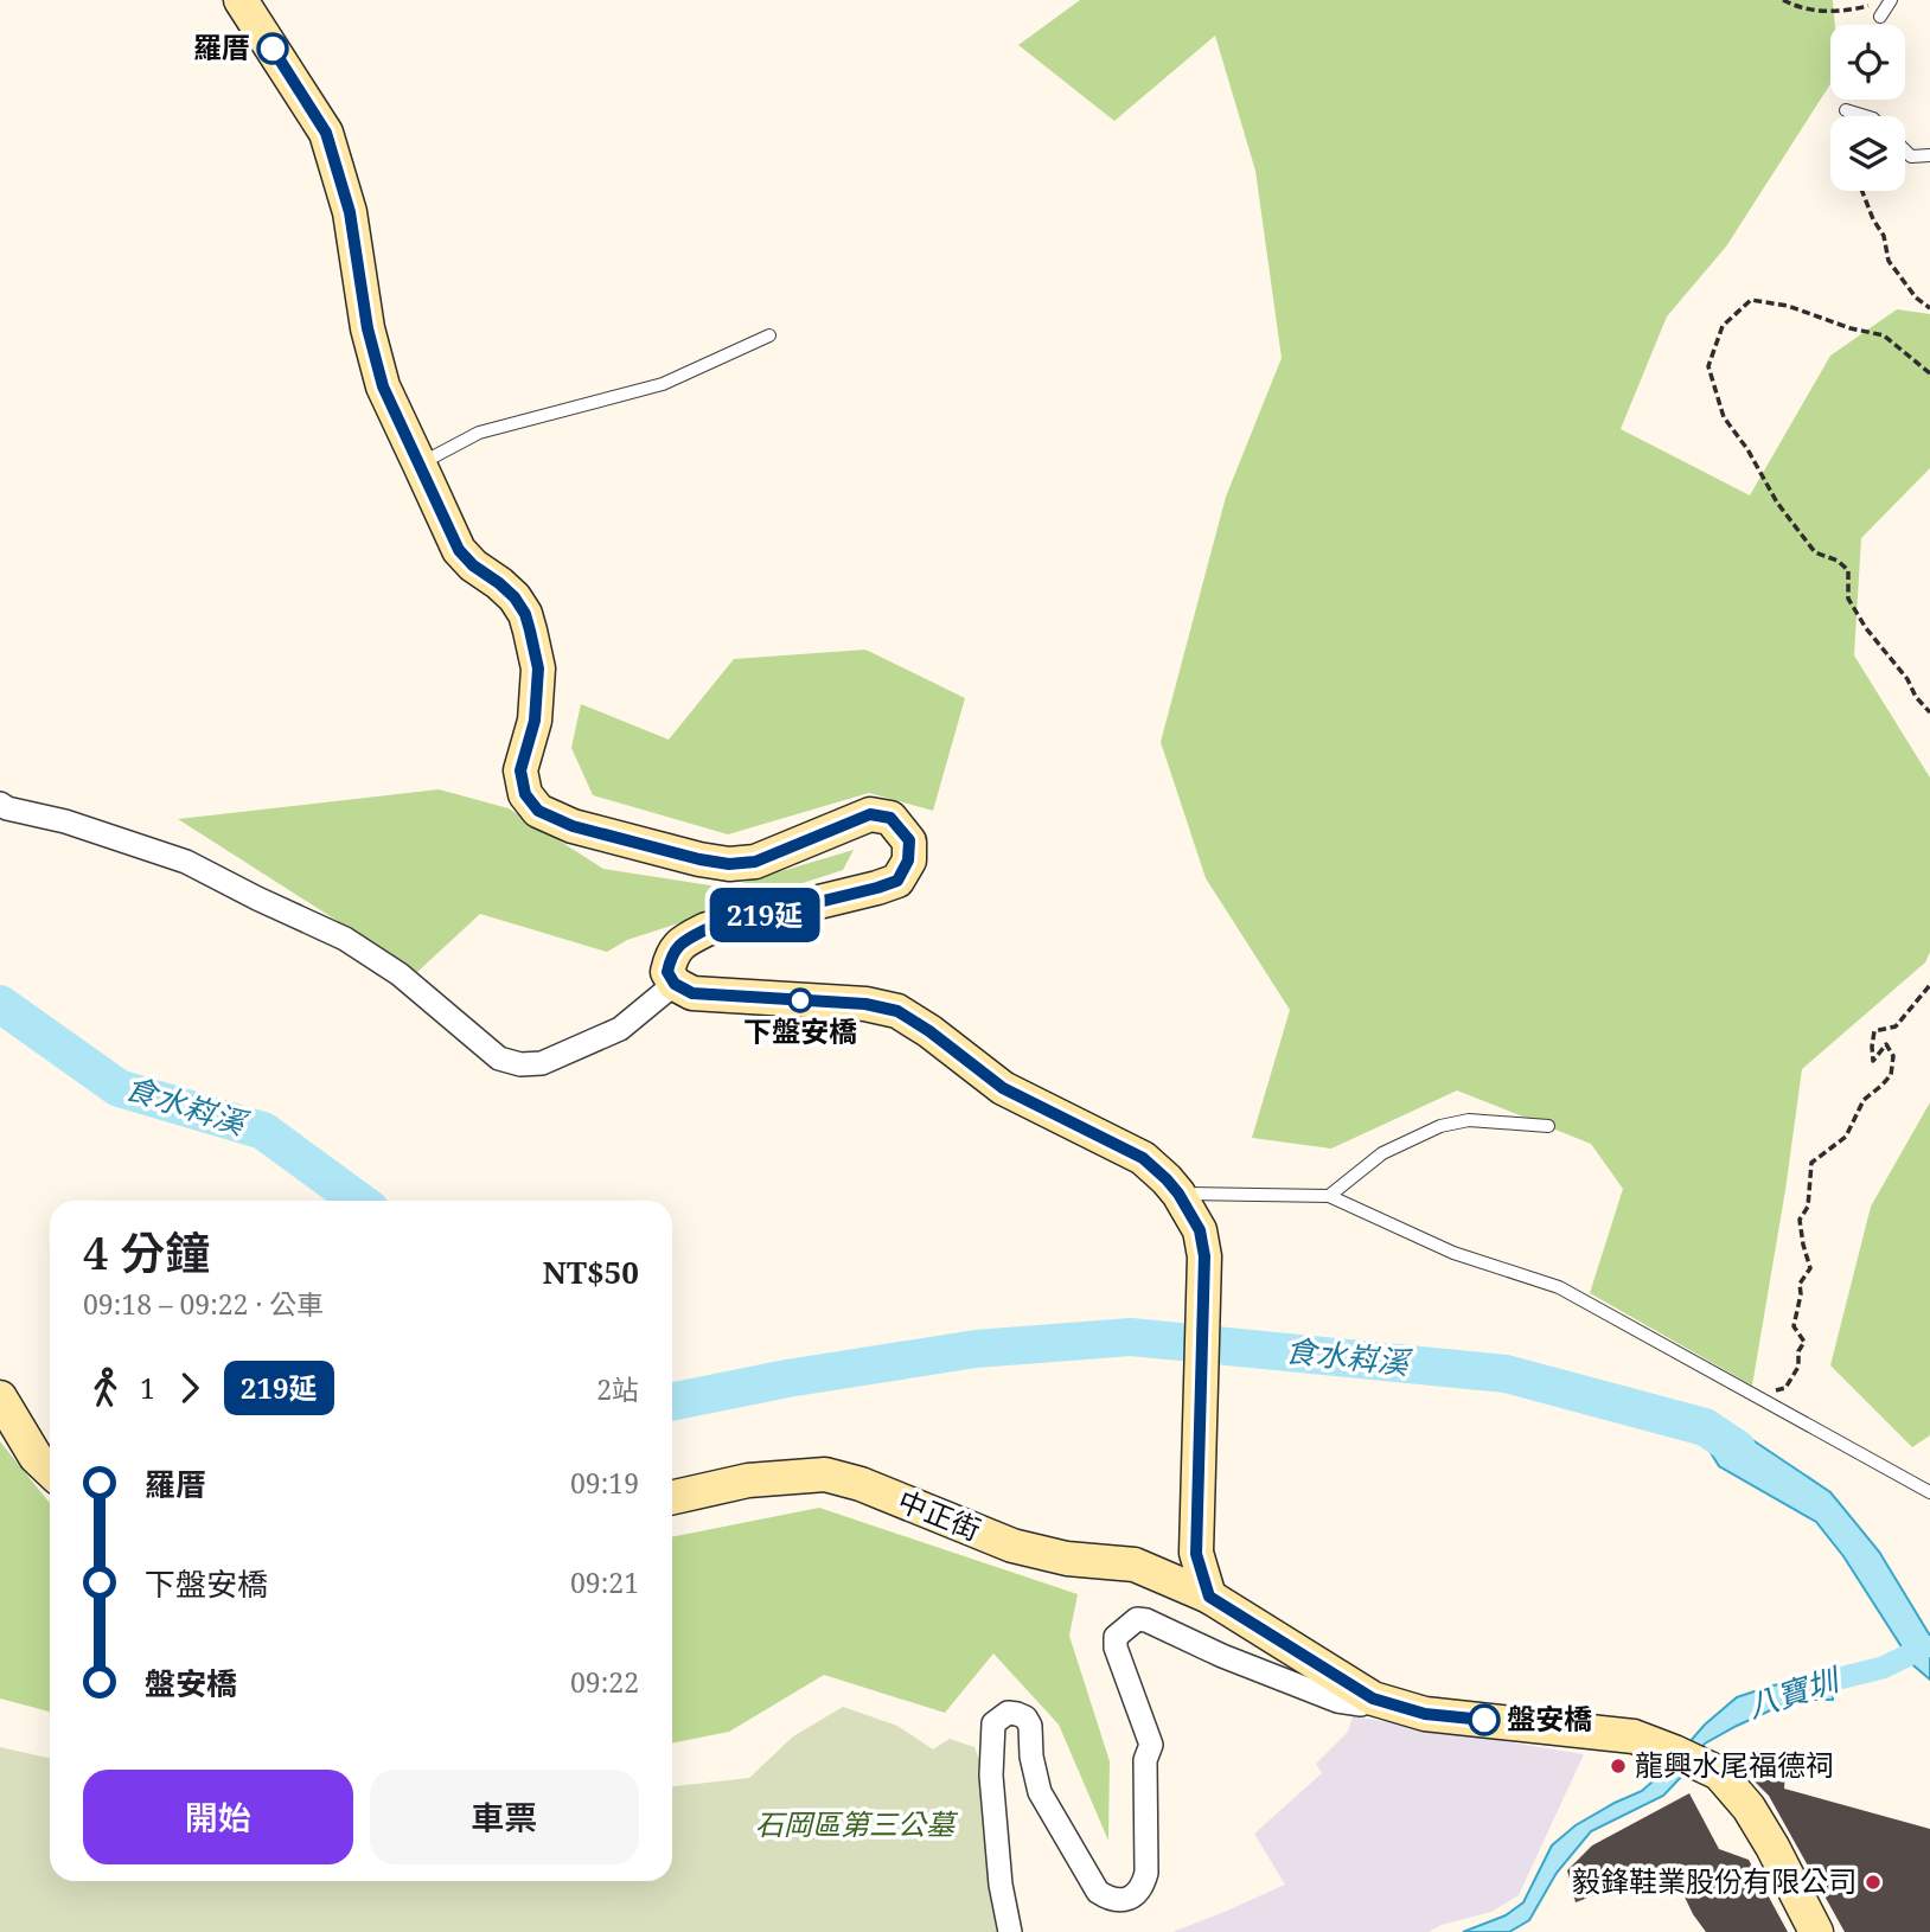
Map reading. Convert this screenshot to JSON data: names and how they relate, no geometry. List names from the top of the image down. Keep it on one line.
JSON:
{"streets":{"street":["中正街"]},"water":["食水嵙溪","八寶圳"],"parks":["石岡區第三公墓"],"places":["羅厝","下盤安橋","盤安橋","龍興水尾福德祠","毅鋒鞋業股份有限公司"],"lines":["bus line 219延"],"page":{"on_map":"219延","heading":["4 分鐘","09:18 – 09:22 · 公車","NT$50"],"legs":["1","219延","2站"],"list":[{"name":"羅厝","value":"09:19"},{"name":"下盤安橋","value":"09:21"},{"name":"盤安橋","value":"09:22"}],"buttons":["開始","車票"]}}
